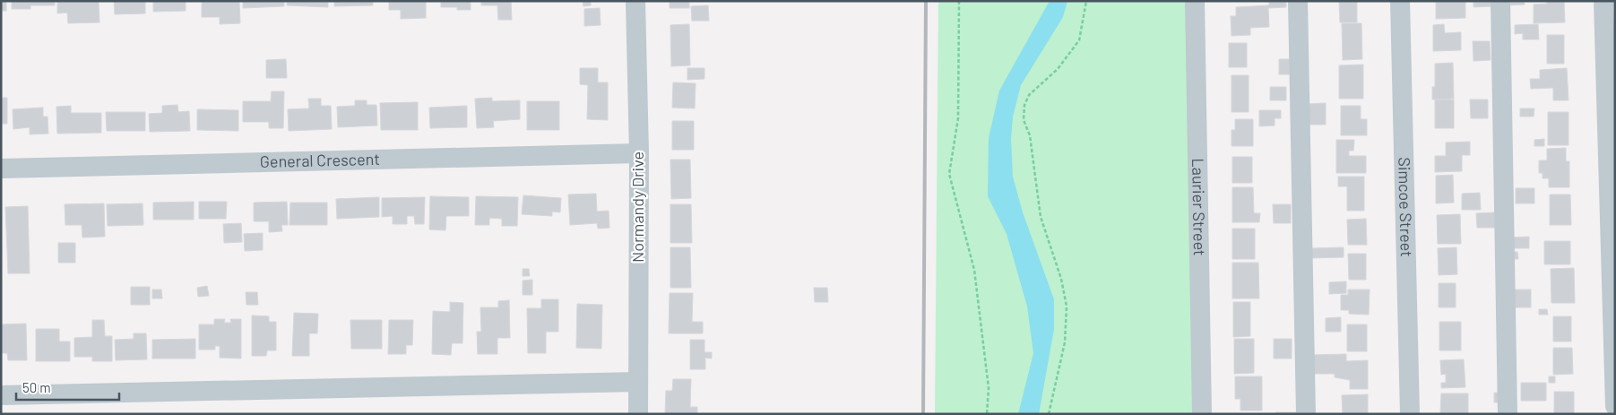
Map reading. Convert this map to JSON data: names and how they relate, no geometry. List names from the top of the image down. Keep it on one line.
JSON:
{"streets":{"street":["General Crescent","Normandy Drive","Laurier Street","Simcoe Street"]},"crossings":[["General Crescent","Normandy Drive"]],"scale_bar":"50 m"}
